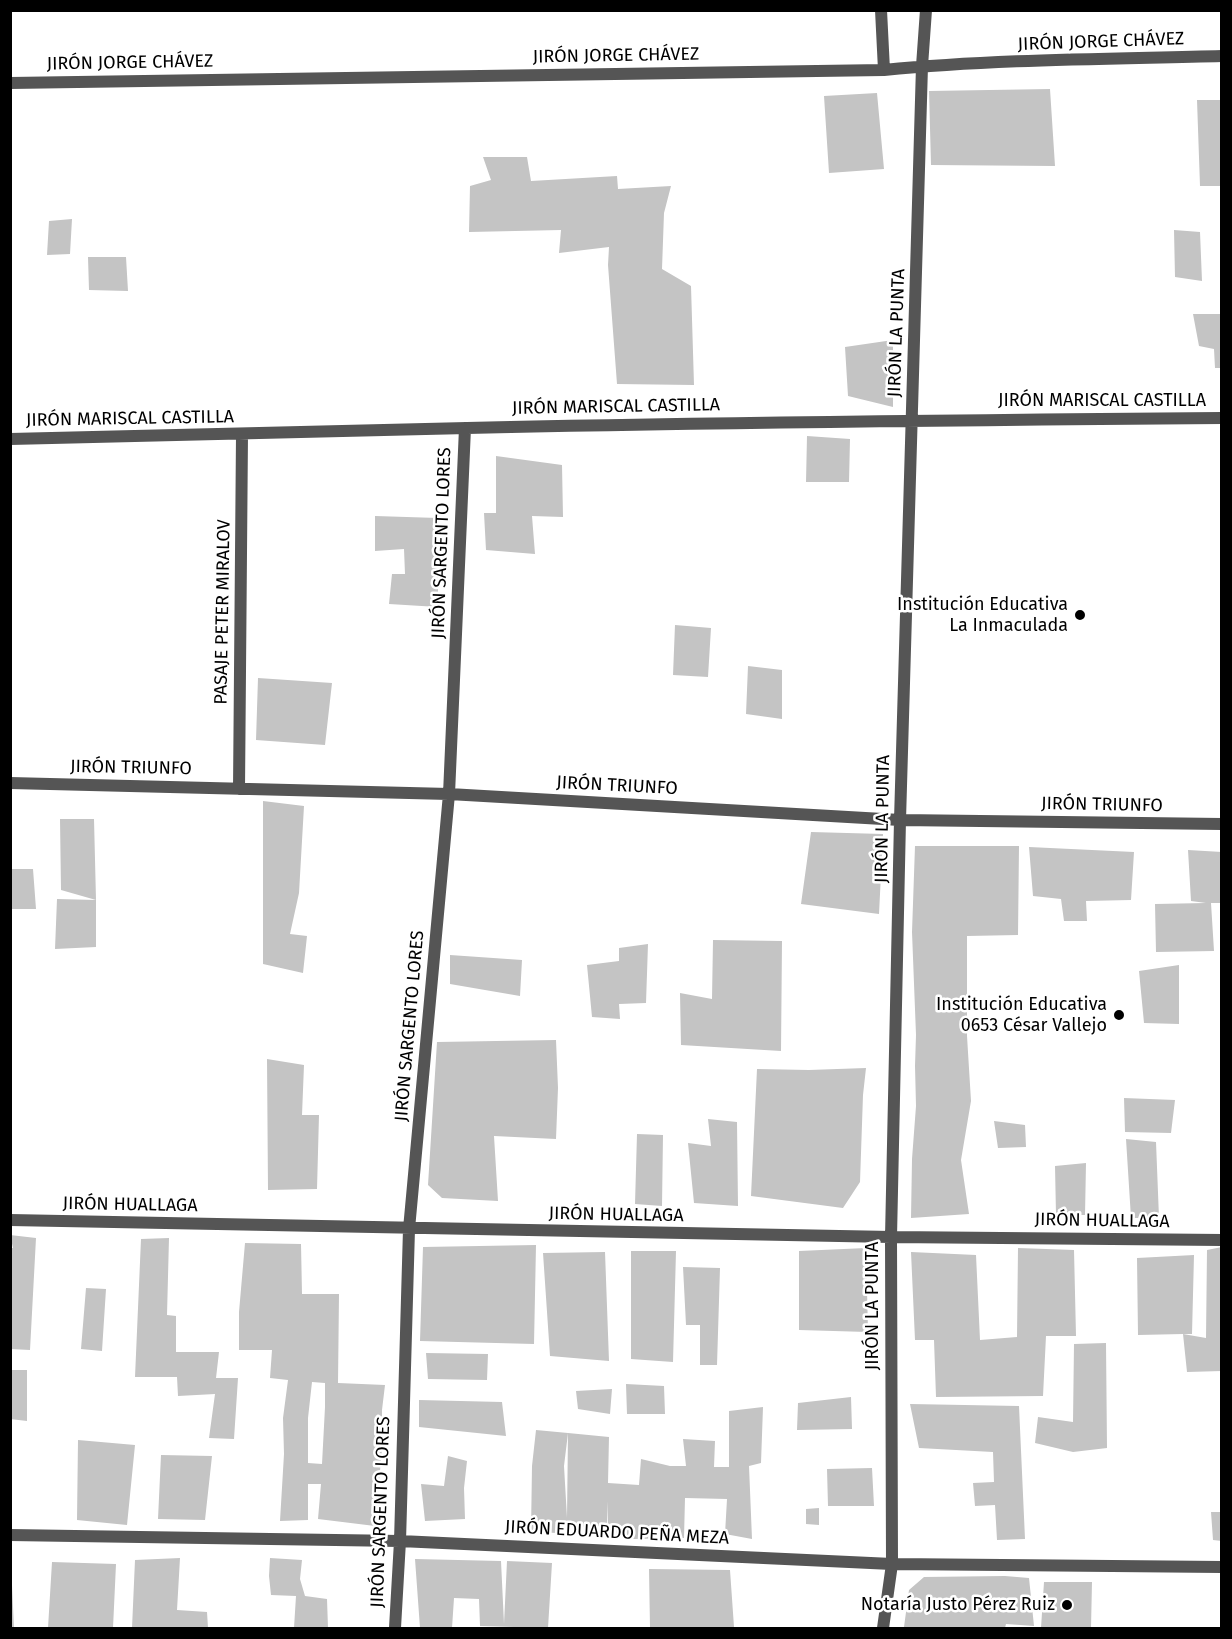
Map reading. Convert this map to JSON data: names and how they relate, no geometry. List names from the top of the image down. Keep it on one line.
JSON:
{"streets":{"street":["JIRÓN JORGE CHÁVEZ","JIRÓN LA PUNTA","JIRÓN MARISCAL CASTILLA","JIRÓN SARGENTO LORES","PASAJE PETER MIRALOV","JIRÓN TRIUNFO","JIRÓN HUALLAGA","JIRÓN EDUARDO PEÑA MEZA"]},"crossings":[["JIRÓN JORGE CHÁVEZ","JIRÓN LA PUNTA"],["JIRÓN LA PUNTA","JIRÓN MARISCAL CASTILLA"],["JIRÓN LA PUNTA","JIRÓN TRIUNFO"],["JIRÓN LA PUNTA","JIRÓN HUALLAGA"],["JIRÓN LA PUNTA","JIRÓN EDUARDO PEÑA MEZA"],["JIRÓN MARISCAL CASTILLA","JIRÓN SARGENTO LORES"],["JIRÓN MARISCAL CASTILLA","PASAJE PETER MIRALOV"],["JIRÓN SARGENTO LORES","JIRÓN TRIUNFO"],["JIRÓN SARGENTO LORES","JIRÓN HUALLAGA"],["JIRÓN SARGENTO LORES","JIRÓN EDUARDO PEÑA MEZA"],["PASAJE PETER MIRALOV","JIRÓN TRIUNFO"]],"places":["Institución Educativa La Inmaculada","Institución Educativa 0653 César Vallejo","Notaría Justo Pérez Ruiz"]}
